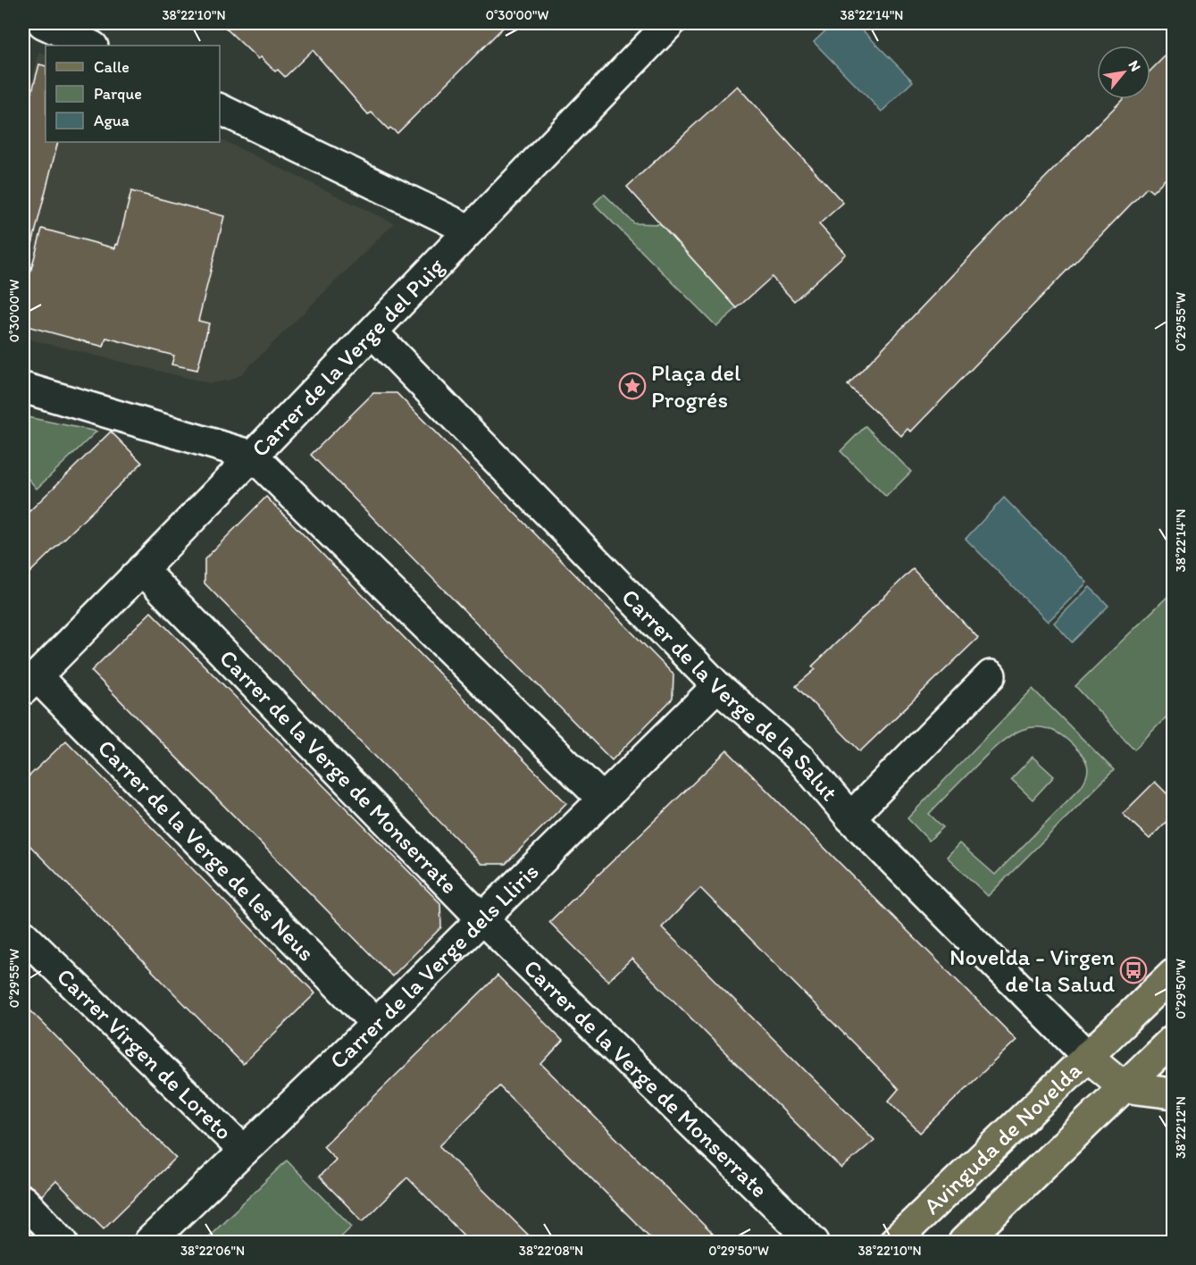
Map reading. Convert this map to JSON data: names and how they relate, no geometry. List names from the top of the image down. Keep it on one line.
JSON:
{"streets":{"main road":["Avinguda de Novelda"],"street":["Carrer de la Verge del Puig","Carrer de la Verge de la Salut","Carrer de la Verge de Monserrate","Carrer de la Verge de les Neus","Carrer de la Verge dels Lliris","Carrer Virgen de Loreto"]},"crossings":[["Carrer de la Verge del Puig","Carrer de la Verge de la Salut"],["Carrer de la Verge del Puig","Carrer de la Verge de Monserrate"],["Carrer de la Verge del Puig","Carrer de la Verge de les Neus"],["Carrer de la Verge de la Salut","Carrer de la Verge dels Lliris"],["Carrer de la Verge de la Salut","Avinguda de Novelda"],["Carrer de la Verge de Monserrate","Carrer de la Verge dels Lliris"],["Carrer de la Verge de les Neus","Carrer de la Verge dels Lliris"],["Carrer de la Verge dels Lliris","Carrer Virgen de Loreto"]],"places":{"place":["Plaça del Progrés"],"bus stop":["Novelda - Virgen de la Salud"]},"legend":["Calle","Parque","Agua"],"north":"top right","coordinates":["38°22'10\"N","0°30'00\"W","38°22'14\"N","0°29'55\"W","0°29'50\"W","38°22'12\"N","38°22'06\"N","38°22'08\"N"]}
